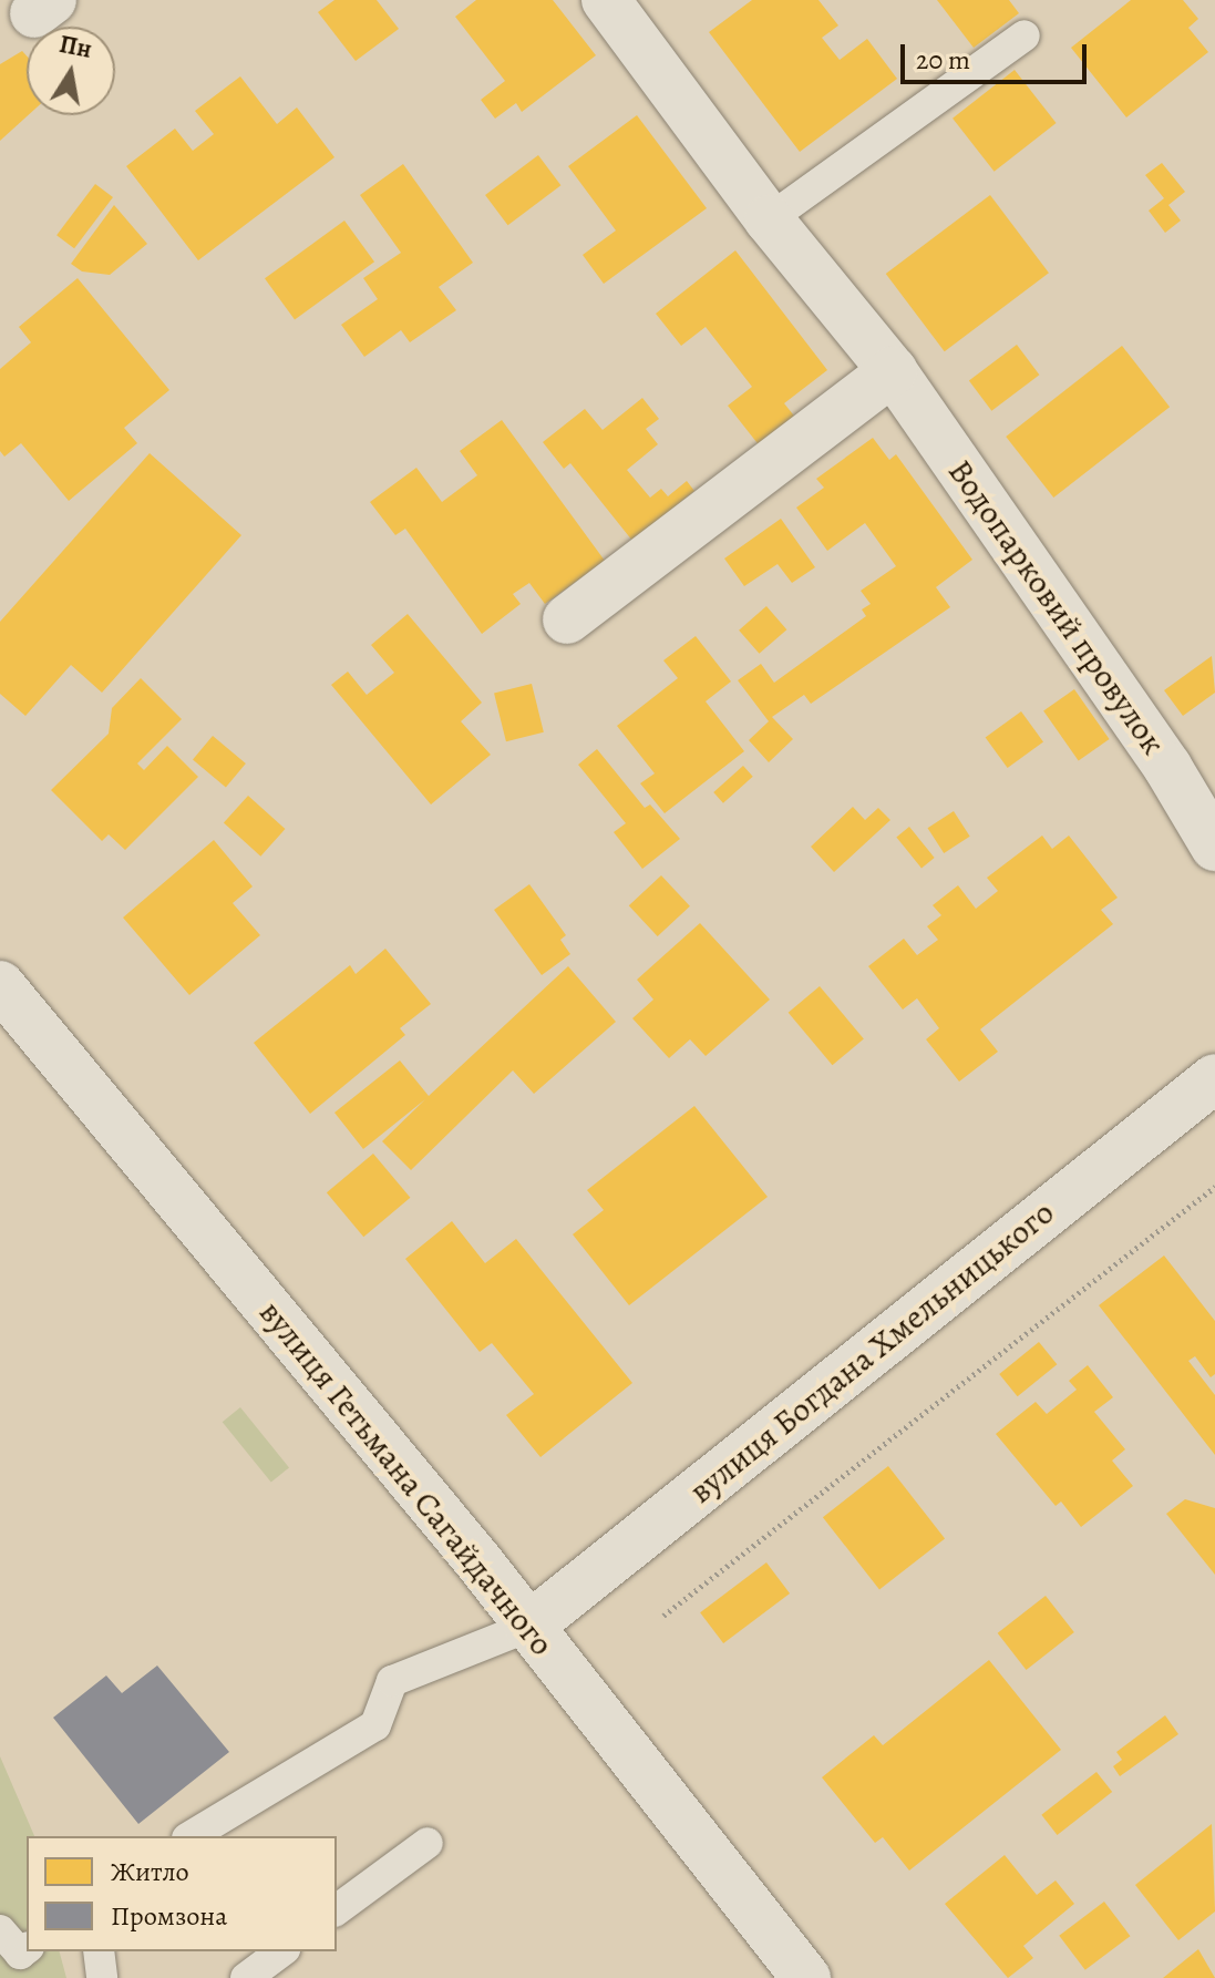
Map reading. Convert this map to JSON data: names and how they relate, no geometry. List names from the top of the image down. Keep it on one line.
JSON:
{"streets":{"street":["Водопарковий провулок","вулиця Богдана Хмельницького","вулиця Гетьмана Сагайдачного"]},"crossings":[["вулиця Богдана Хмельницького","вулиця Гетьмана Сагайдачного"]],"legend":["Житло","Промзона"],"scale_bar":"20 m","north":"top"}
